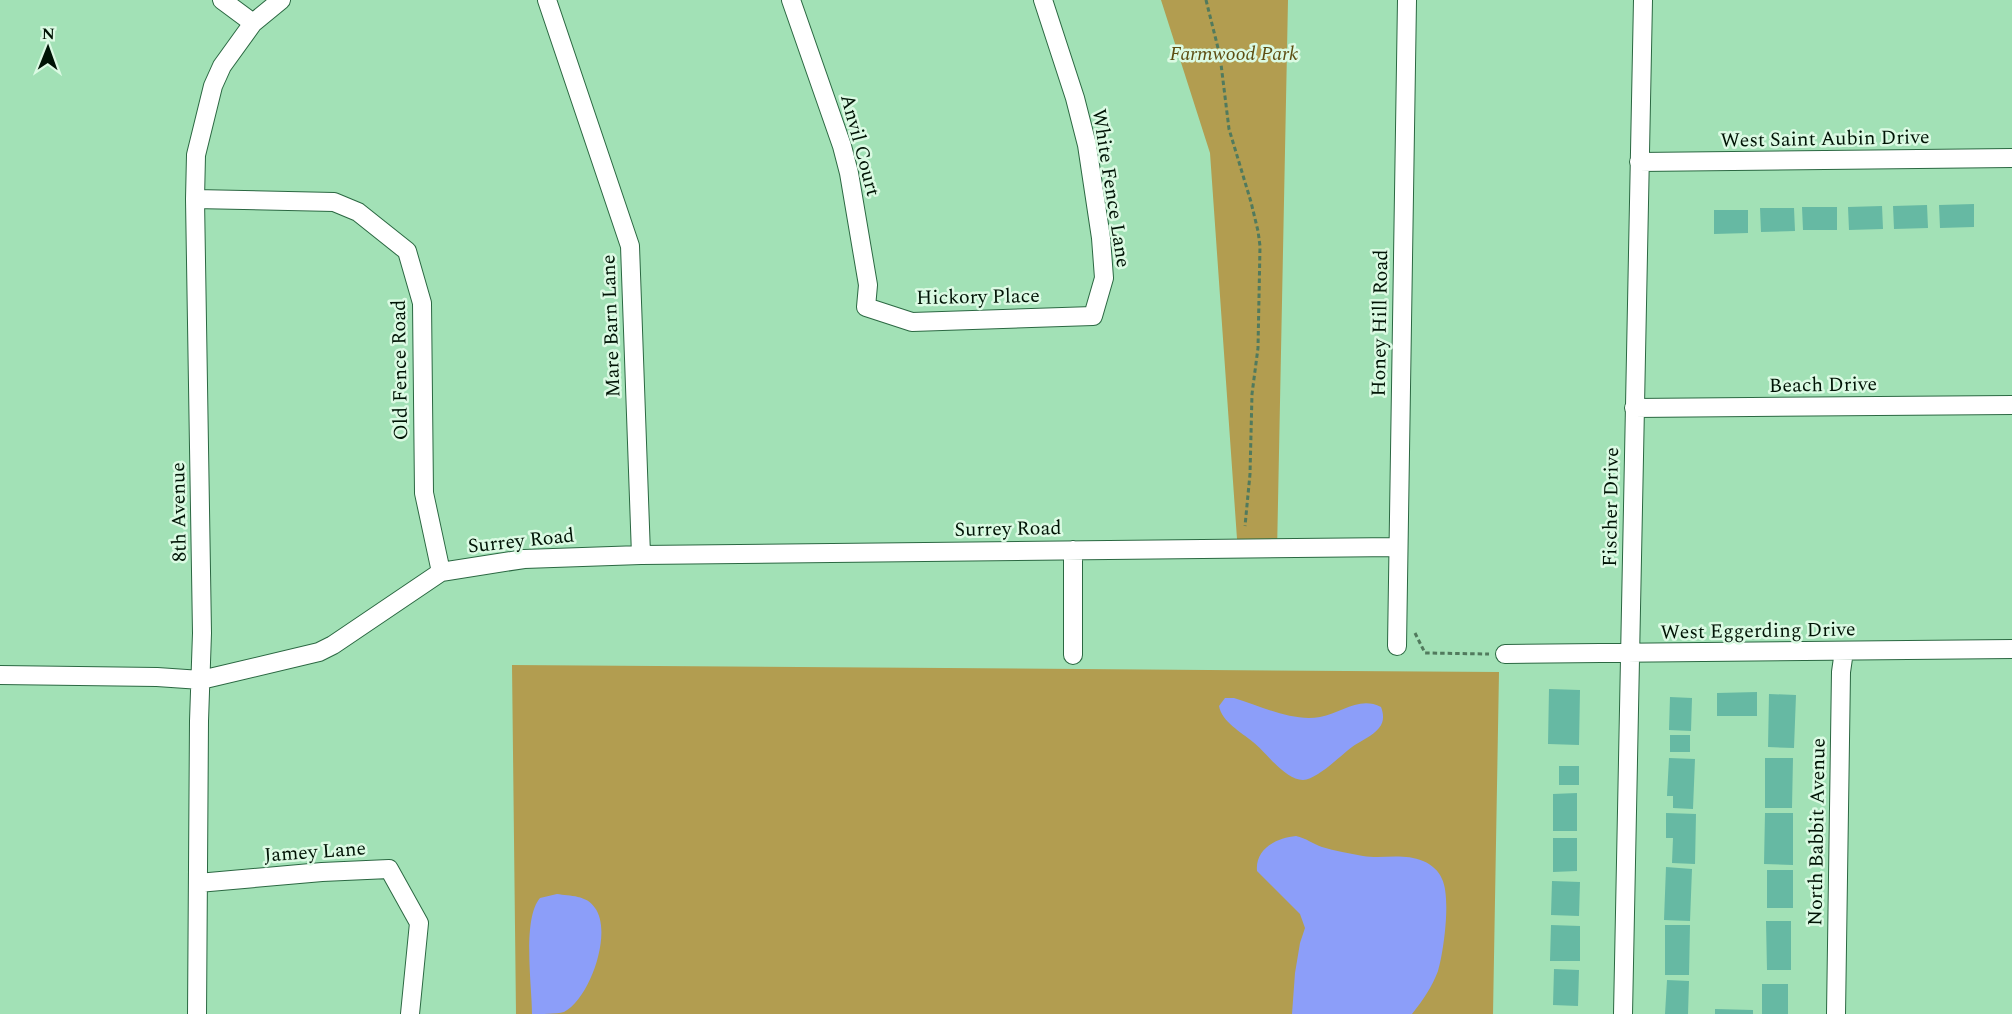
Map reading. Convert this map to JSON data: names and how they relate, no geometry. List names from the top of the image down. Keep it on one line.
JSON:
{"streets":{"street":["West Saint Aubin Drive","Anvil Court","White Fence Lane","Hickory Place","Honey Hill Road","Mare Barn Lane","Old Fence Road","Beach Drive","Fischer Drive","8th Avenue","Surrey Road","West Eggerding Drive","North Babbit Avenue","Jamey Lane"]},"crossings":[["West Saint Aubin Drive","Fischer Drive"],["Anvil Court","Hickory Place"],["White Fence Lane","Hickory Place"],["Honey Hill Road","Surrey Road"],["Mare Barn Lane","Surrey Road"],["Old Fence Road","8th Avenue"],["Old Fence Road","Surrey Road"],["Beach Drive","Fischer Drive"],["Fischer Drive","West Eggerding Drive"],["8th Avenue","Surrey Road"],["8th Avenue","Jamey Lane"],["West Eggerding Drive","North Babbit Avenue"]],"parks":["Farmwood Park"],"north":"top"}
